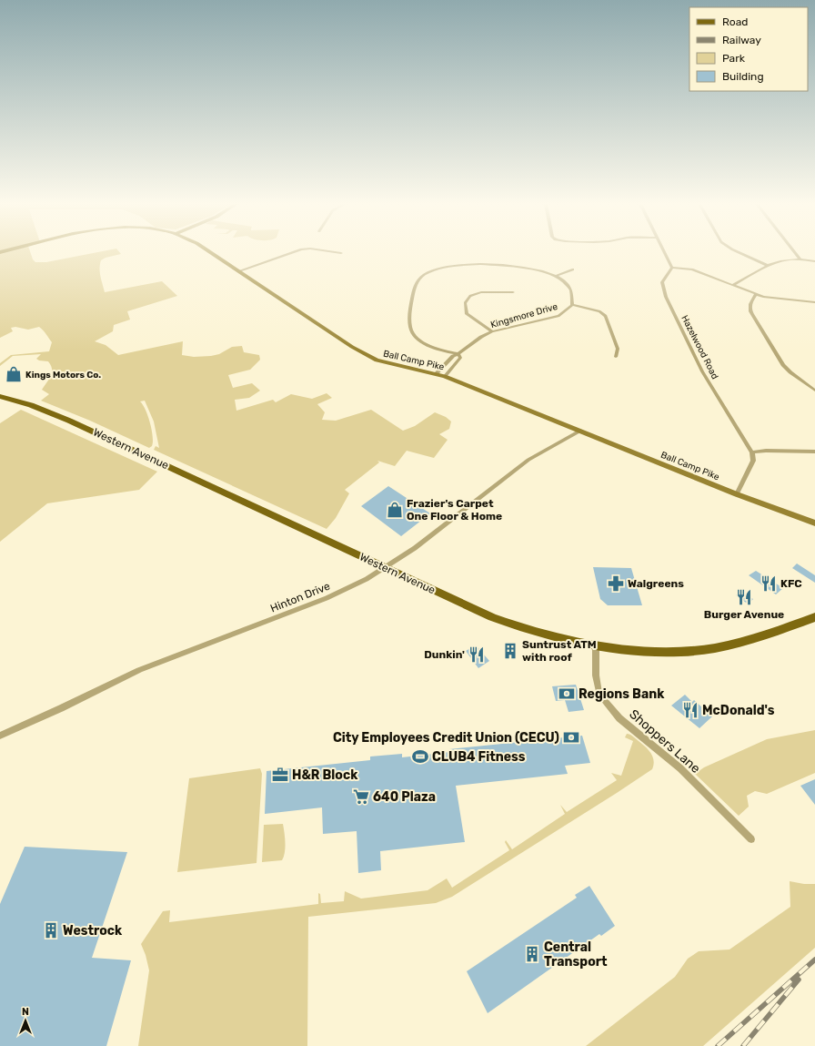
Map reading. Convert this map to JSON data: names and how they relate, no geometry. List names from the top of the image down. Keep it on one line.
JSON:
{"streets":{"main road":["Western Avenue"],"street":["Kingsmore Drive","Hazelwood Road","Ball Camp Pike","Hinton Drive","Shoppers Lane"]},"crossings":[["Kingsmore Drive","Ball Camp Pike"],["Ball Camp Pike","Hinton Drive"],["Western Avenue","Hinton Drive"],["Western Avenue","Shoppers Lane"]],"places":{"shop":["Kings Motors Co.","Frazier's Carpet One Floor & Home"],"pharmacy":["Walgreens"],"restaurant":["KFC","Burger Avenue","Dunkin'","McDonald's"],"building":["Suntrust ATM with roof","Westrock","Central Transport"],"bank":["Regions Bank","City Employees Credit Union (CECU)"],"sports":["CLUB4 Fitness"],"office":["H&R Block"],"supermarket":["640 Plaza"]},"legend":["Road","Railway","Park","Building"],"north":"top"}
